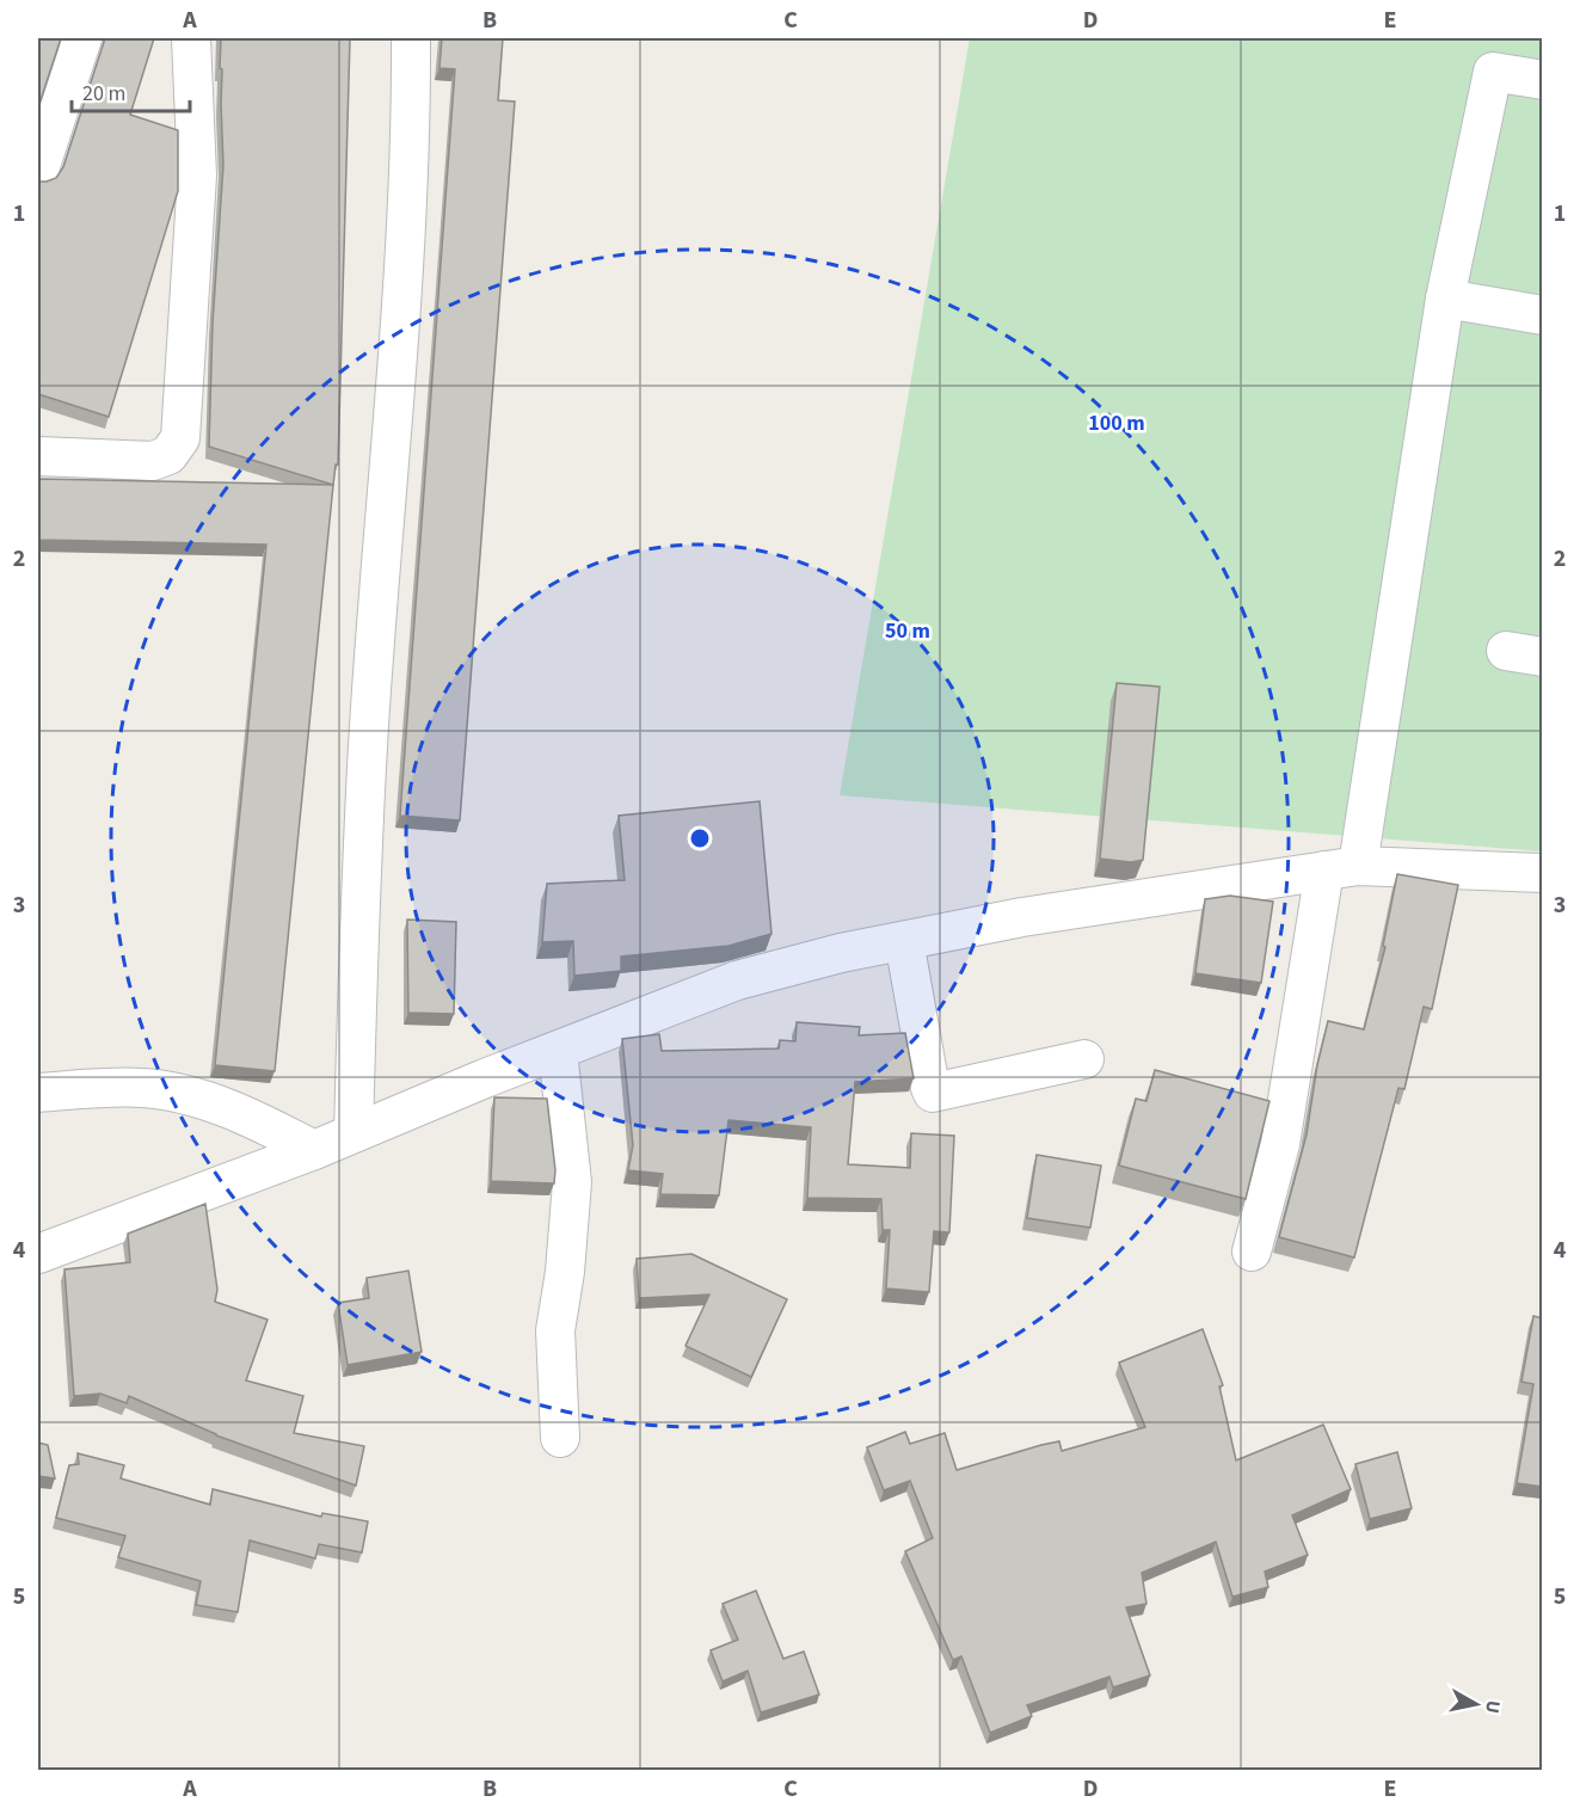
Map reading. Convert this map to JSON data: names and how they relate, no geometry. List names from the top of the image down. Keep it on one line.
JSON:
{"scale_bar":"20 m","north":"right","grid":{"columns":["A","B","C","D","E"],"rows":["1","2","3","4","5"]},"rings":["100 m","50 m"]}
